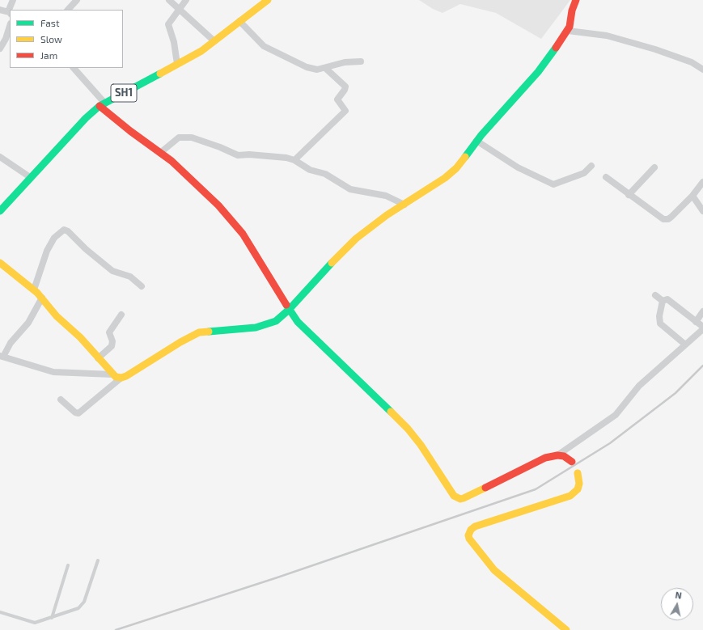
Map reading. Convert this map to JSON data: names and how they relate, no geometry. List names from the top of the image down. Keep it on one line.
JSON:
{"streets":{"street":["SH1"]},"legend":["Fast","Slow","Jam"],"north":"top"}
